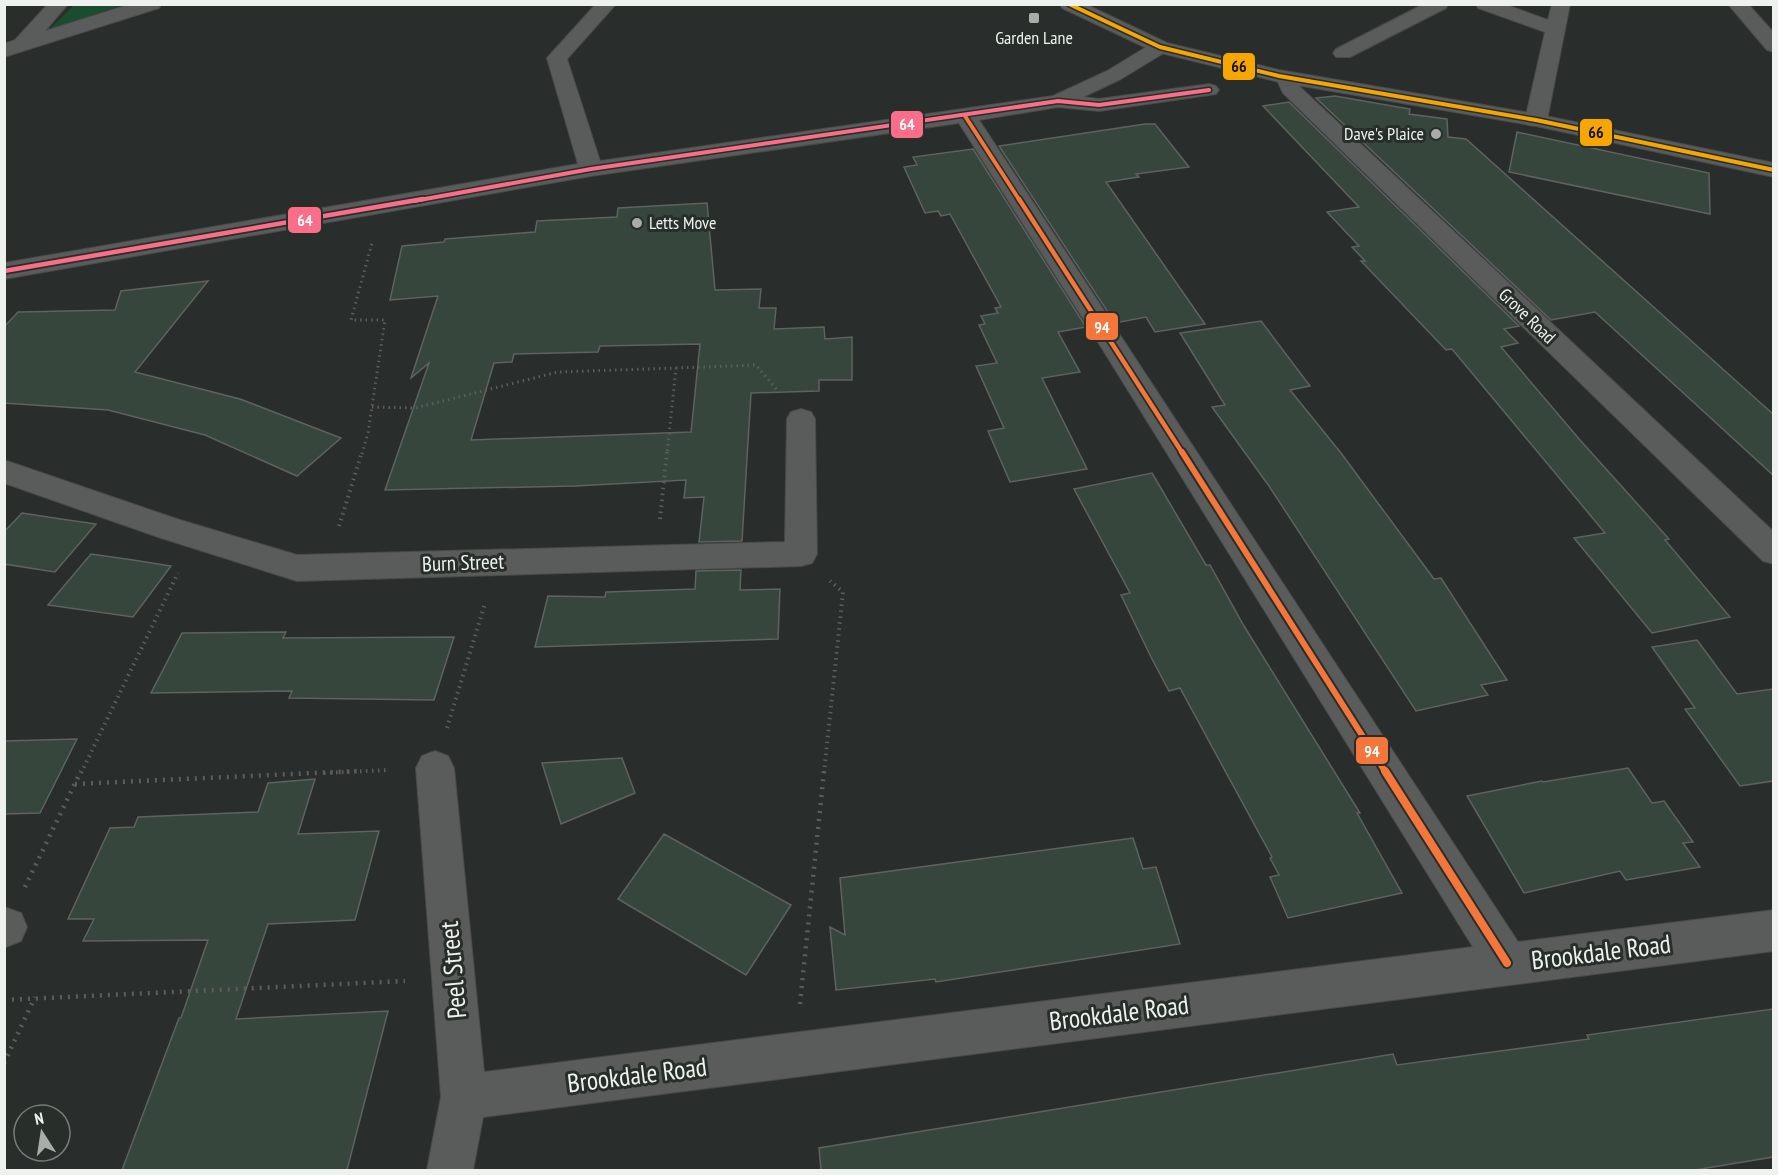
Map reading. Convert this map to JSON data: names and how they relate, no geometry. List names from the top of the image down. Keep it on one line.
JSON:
{"streets":{"street":["Grove Road","Burn Street","Brookdale Road","Peel Street"]},"crossings":[["Brookdale Road","Peel Street"]],"places":{"transit":["Garden Lane"],"other":["Dave's Plaice","Letts Move"]},"lines":["transit line 66","transit line 64","transit line 94"],"north":"top"}
